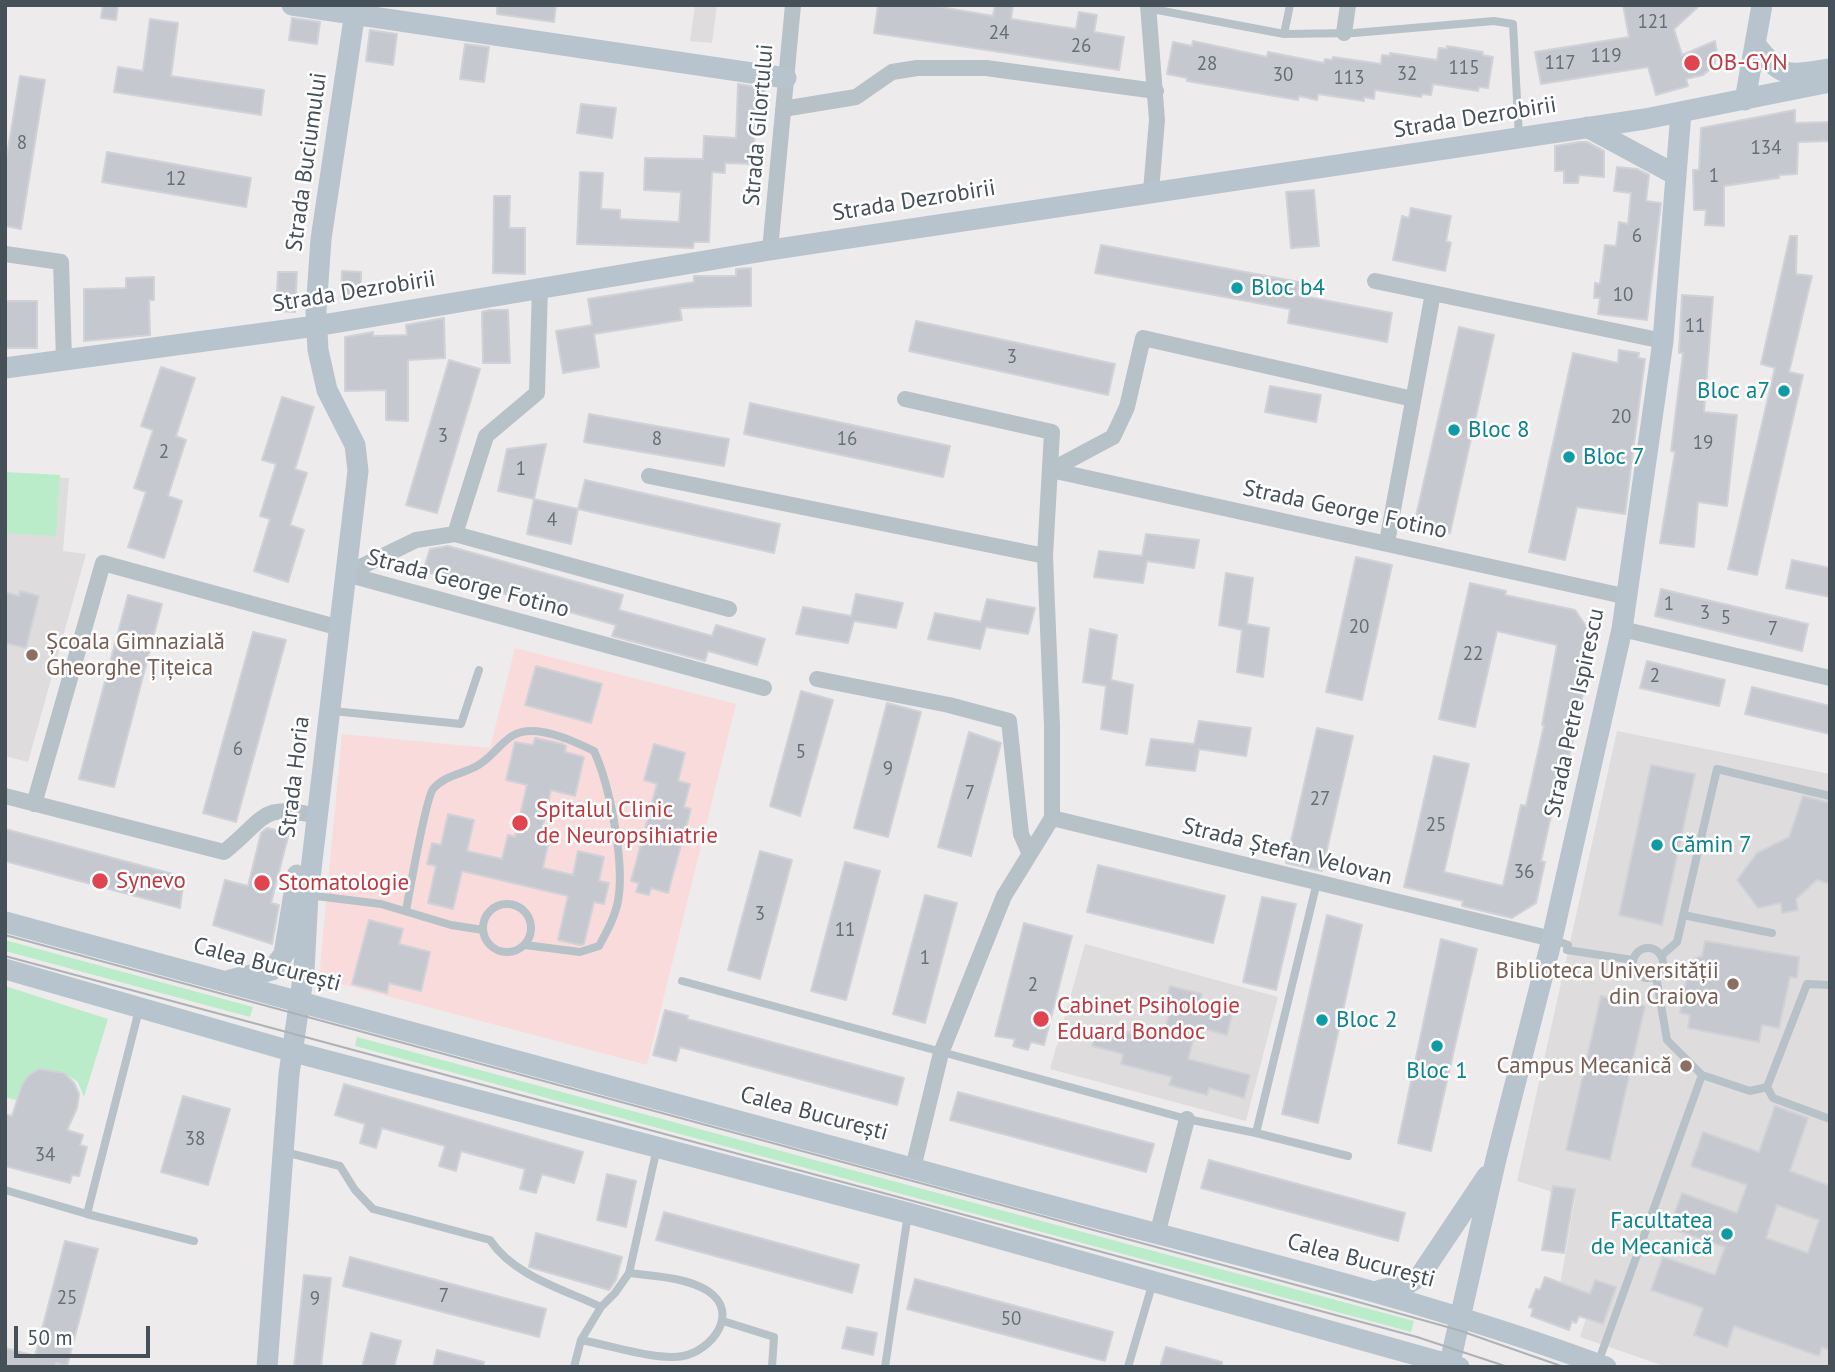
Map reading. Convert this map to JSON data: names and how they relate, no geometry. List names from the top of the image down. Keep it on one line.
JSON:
{"streets":{"street":["Strada Dezrobirii","Strada Gilortului","Strada Buciumului","Strada George Fotino","Strada Petre Ispirescu","Strada Horia","Strada Ștefan Velovan","Calea București"]},"crossings":[["Strada Dezrobirii","Strada Gilortului"],["Strada Dezrobirii","Strada Buciumului"],["Strada Dezrobirii","Strada Petre Ispirescu"],["Strada Dezrobirii","Strada Horia"],["Strada Buciumului","Strada Horia"],["Strada George Fotino","Strada Petre Ispirescu"],["Strada George Fotino","Strada Horia"],["Strada Petre Ispirescu","Strada Ștefan Velovan"],["Strada Petre Ispirescu","Calea București"],["Strada Horia","Calea București"]],"places":["OB-GYN","Bloc b4","Bloc a7","Bloc 8","Bloc 7","Școala Gimnazială Gheorghe Țițeica","Spitalul Clinic de Neuropsihiatrie","Cămin 7","Synevo","Stomatologie","Biblioteca Universității din Craiova","Cabinet Psihologie Eduard Bondoc","Bloc 2","Bloc 1","Campus Mecanică","Facultatea de Mecanică"],"house_numbers":["121","24","26","119","117","28","115","32","30","113","8","134","1","12","6","10","11","3","20","3","8","16","19","2","1","4","1","3","5","20","7","22","2","6","5","9","7","27","25","36","3","11","1","2","38","34","7","25","9","50"],"scale_bar":"50 m"}
